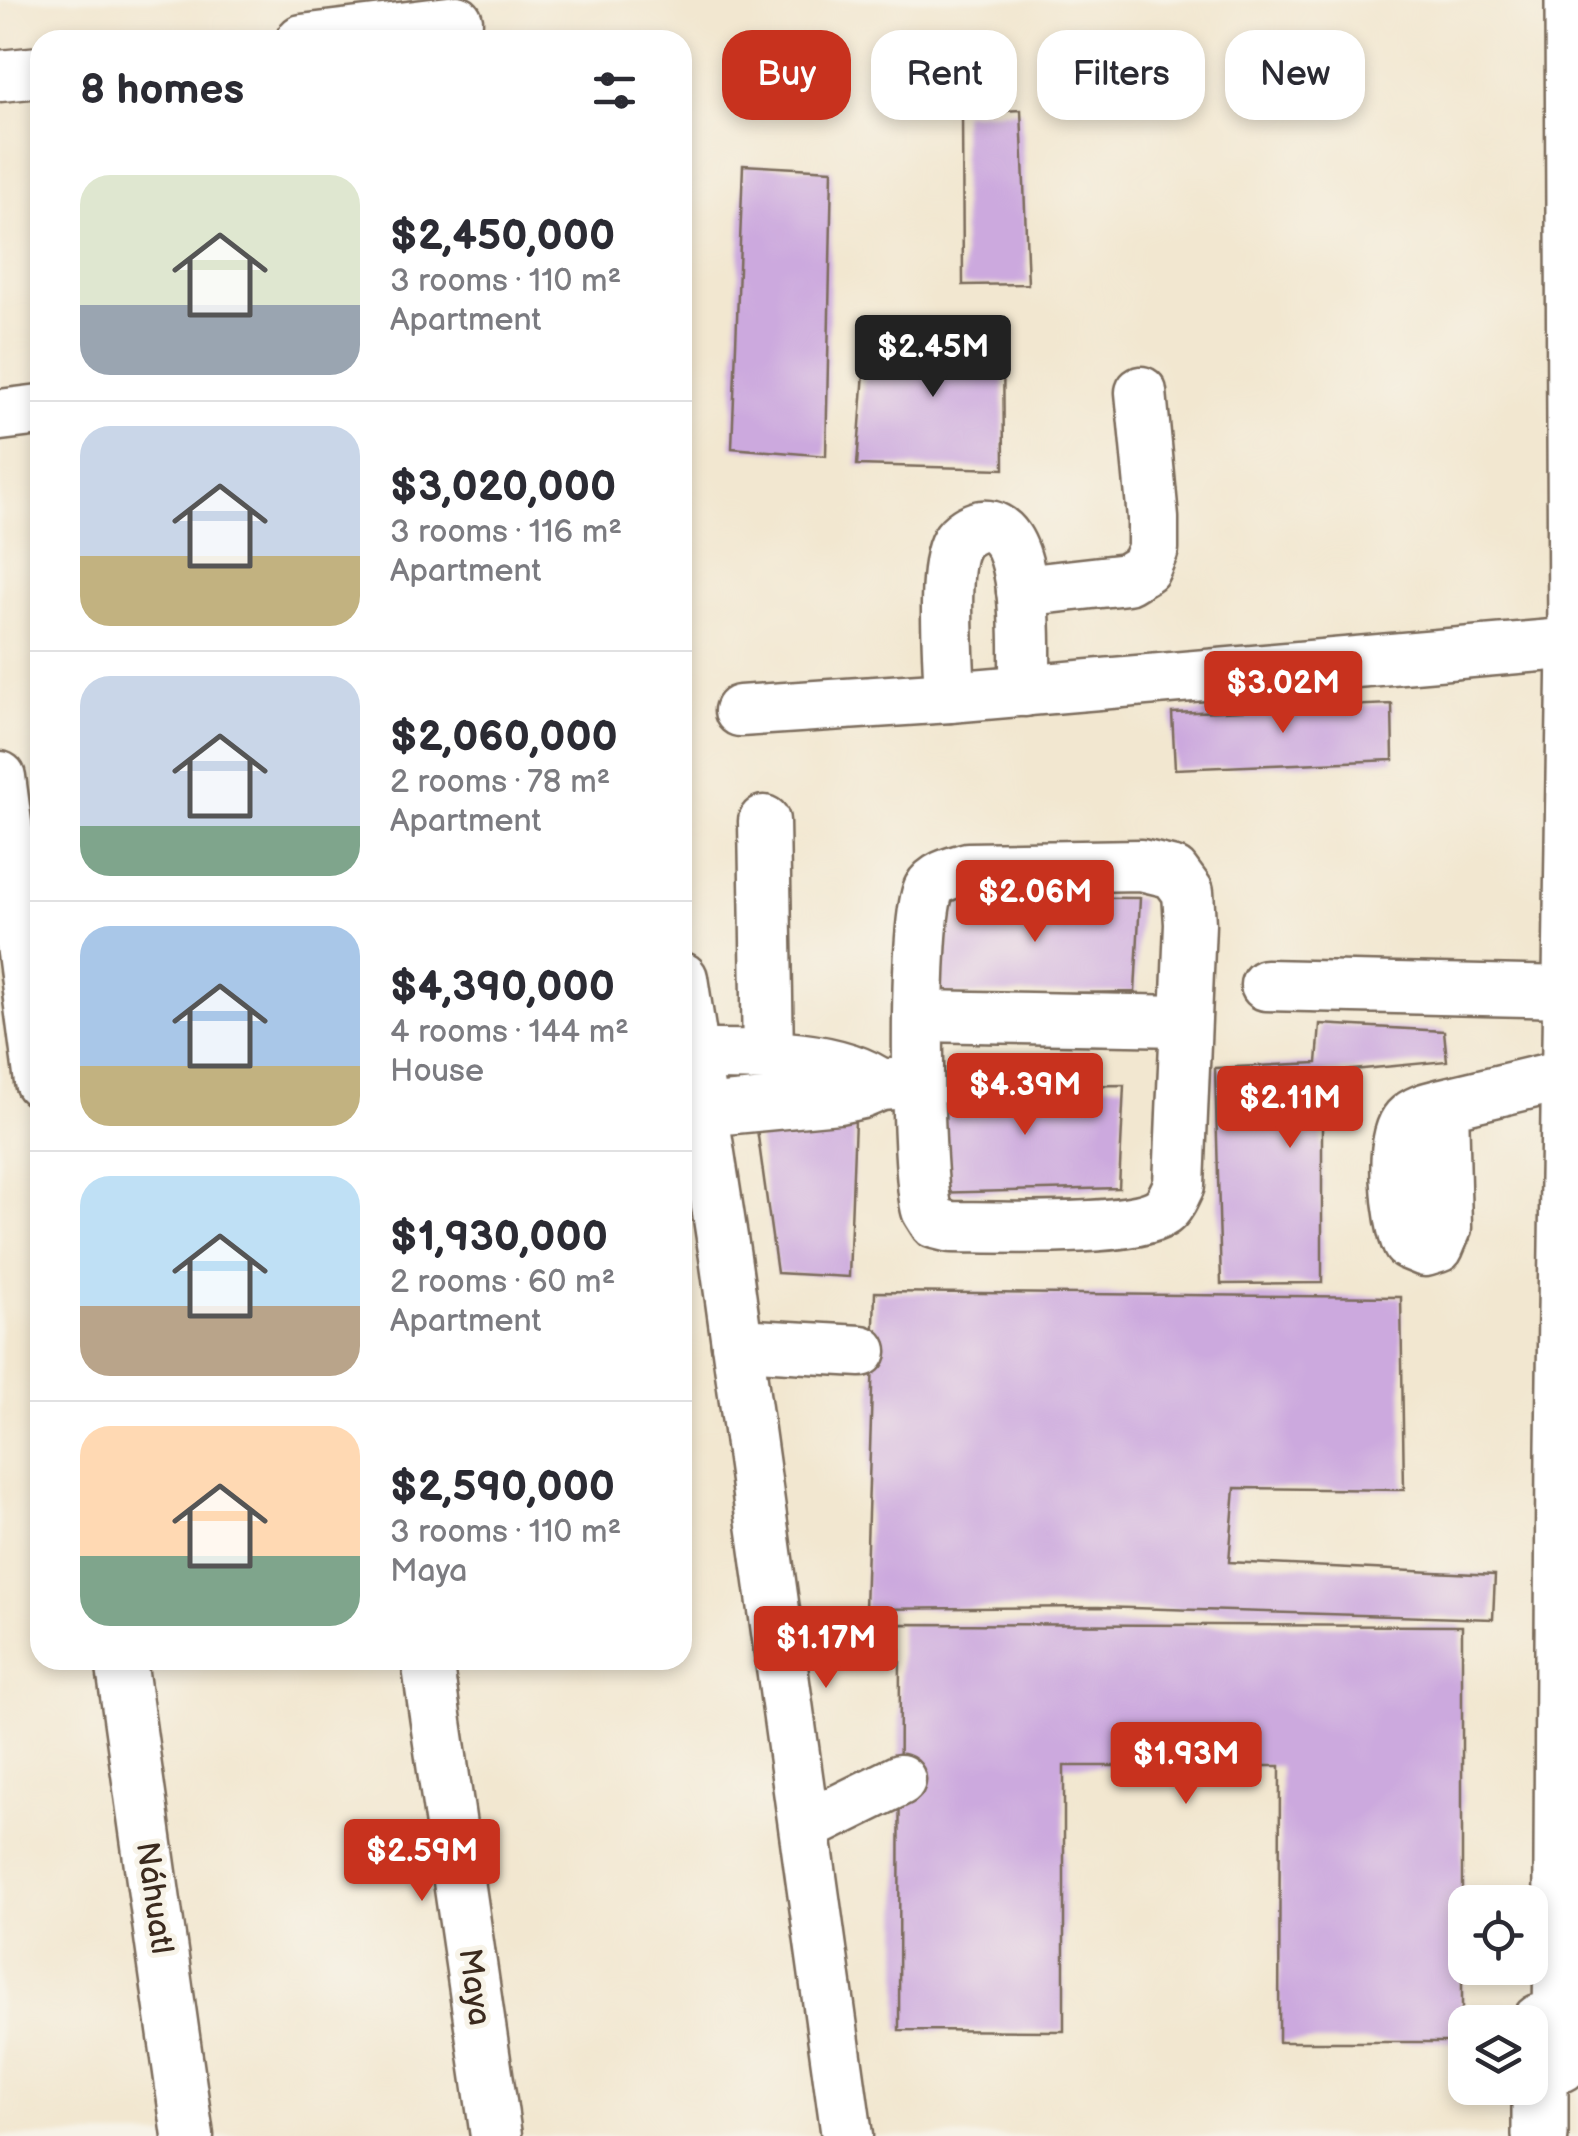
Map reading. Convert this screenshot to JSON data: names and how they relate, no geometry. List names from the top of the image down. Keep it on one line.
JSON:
{"streets":{"street":["Náhuatl","Maya"]},"page":{"chip":["Buy","Rent","Filters","New"],"heading":"8 homes","list":[{"name":"$2,450,000","note":"3 rooms · 110 m² · Apartment"},{"name":"$3,020,000","note":"3 rooms · 116 m² · Apartment"},{"name":"$2,060,000","note":"2 rooms · 78 m² · Apartment"},{"name":"$4,390,000","note":"4 rooms · 144 m² · House"},{"name":"$1,930,000","note":"2 rooms · 60 m² · Apartment"},{"name":"$2,590,000","note":"3 rooms · 110 m² · Maya"}],"price":["$2.45M","$3.02M","$2.06M","$4.39M","$2.11M","$1.17M","$1.93M","$2.59M"]}}
